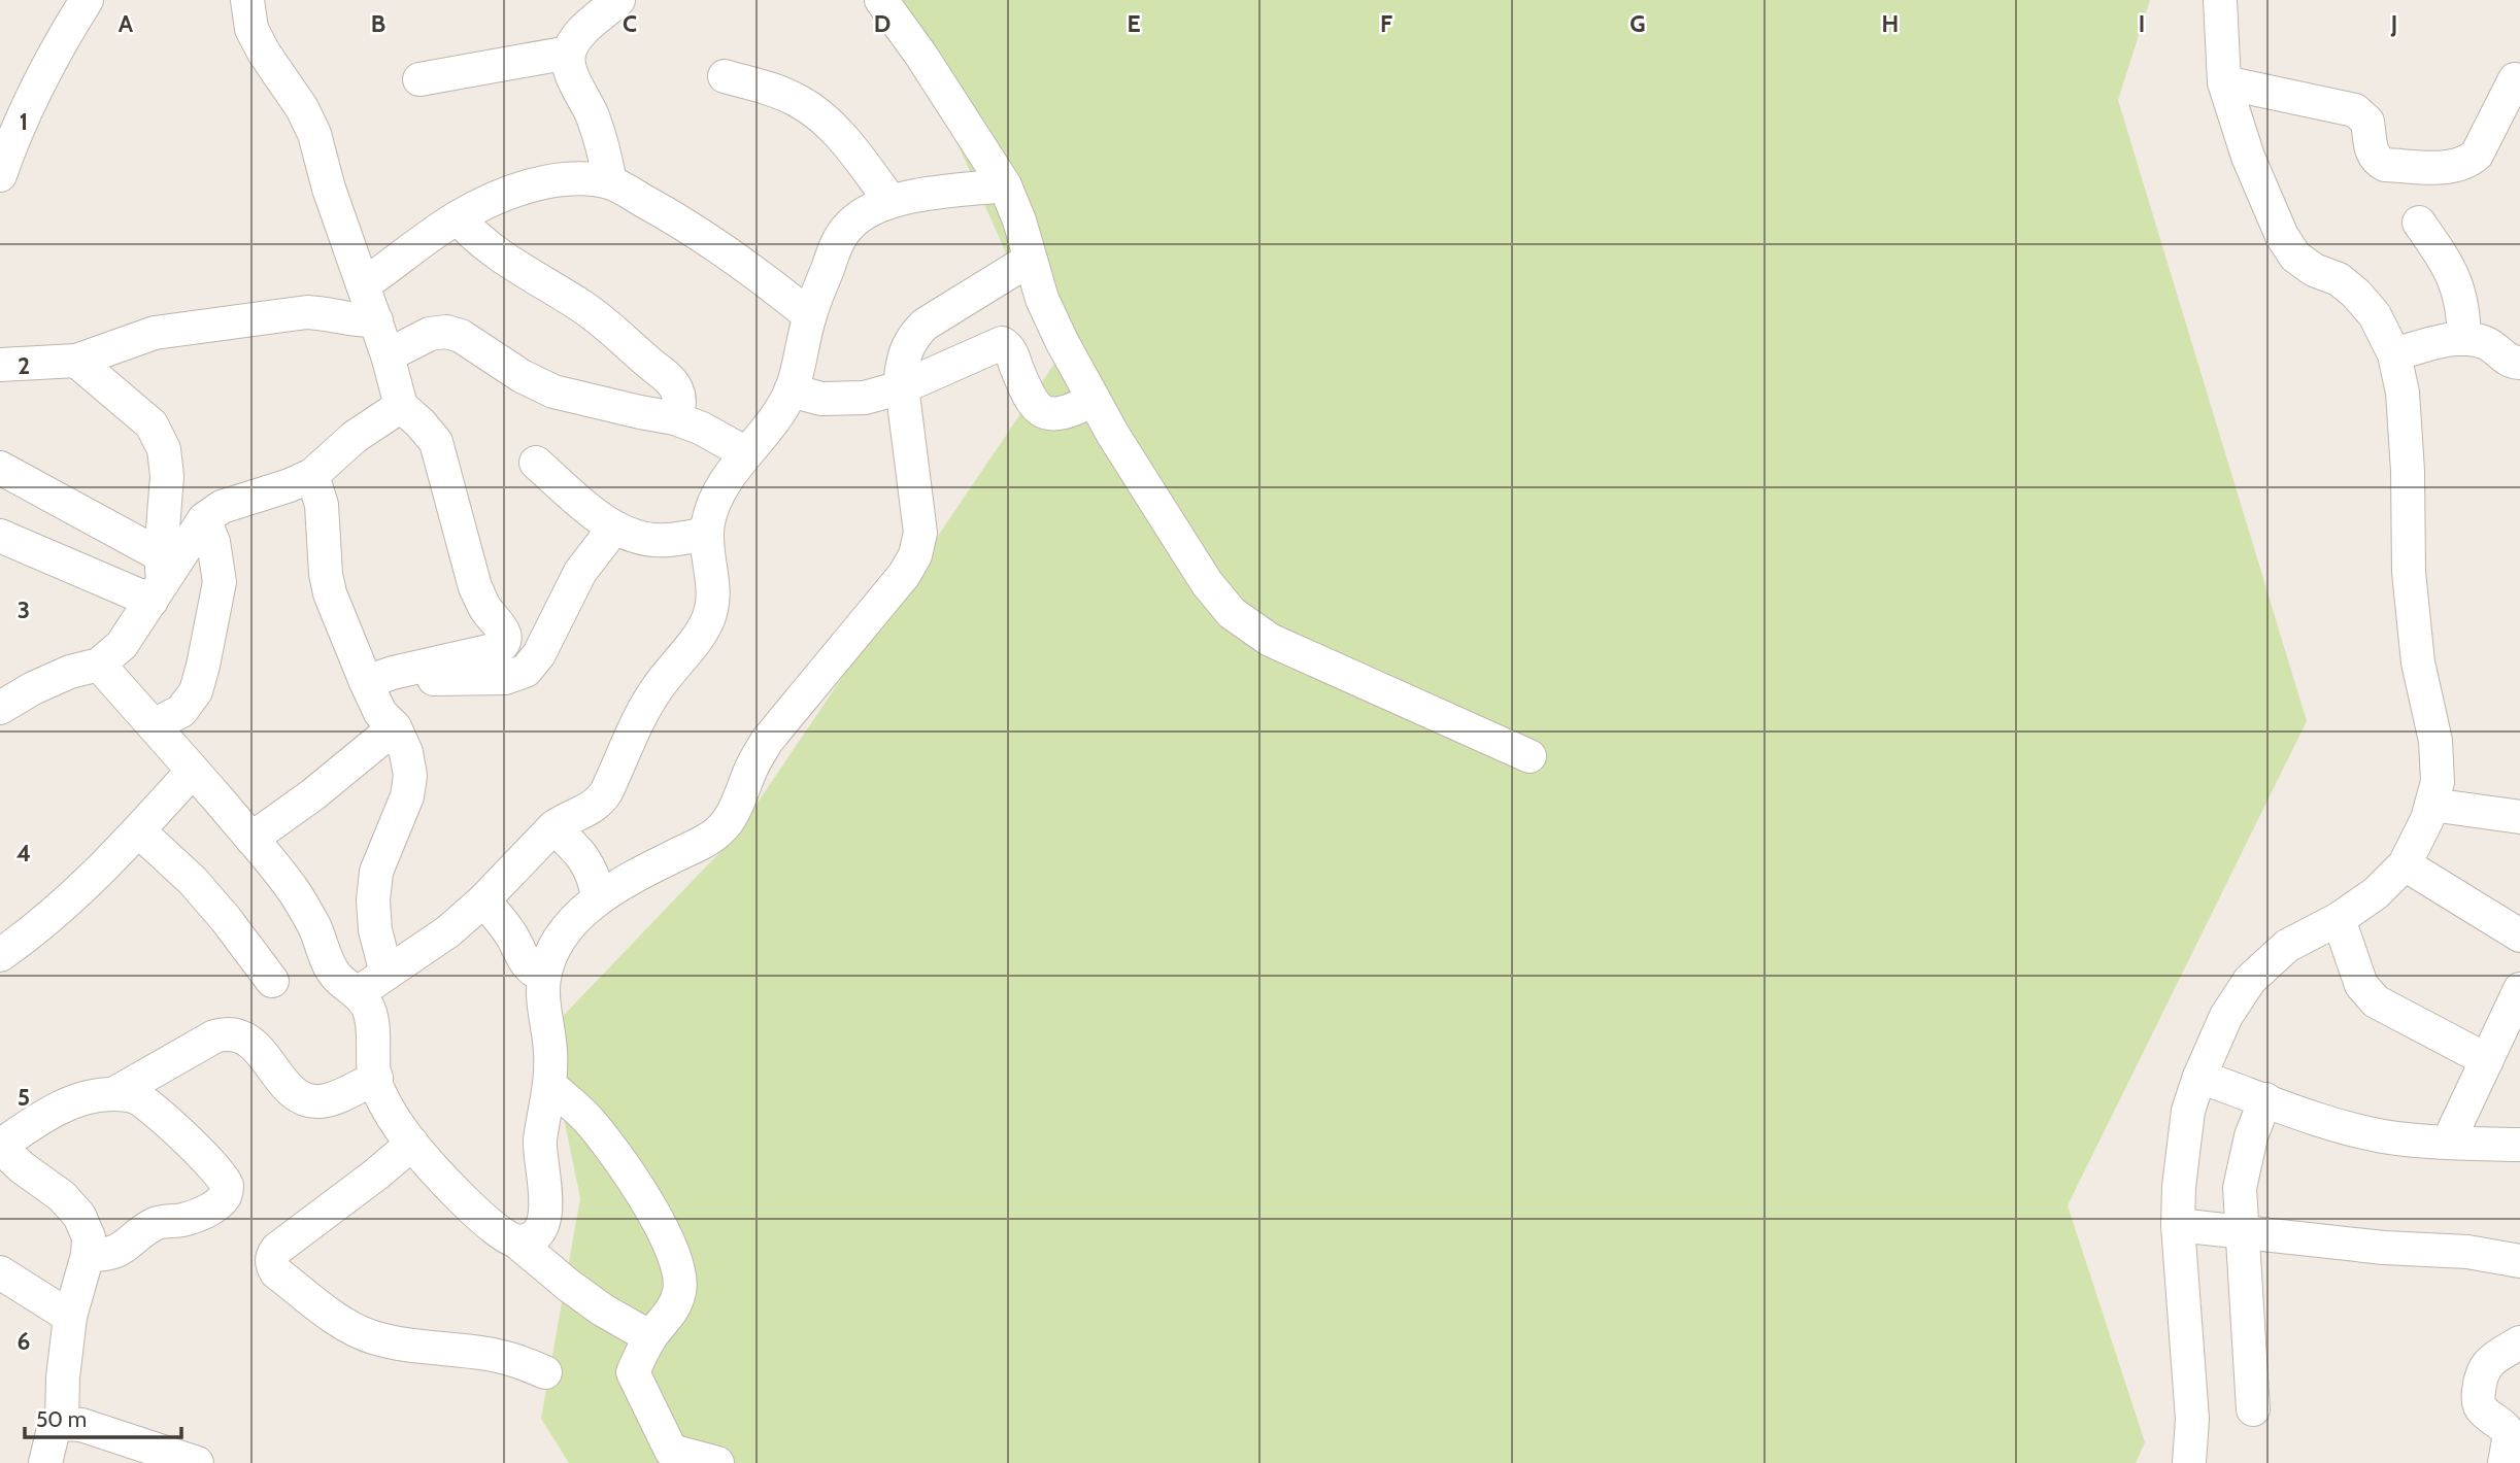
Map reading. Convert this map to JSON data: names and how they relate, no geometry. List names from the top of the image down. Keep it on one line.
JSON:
{"scale_bar":"50 m","grid":{"columns":["A","B","C","D","E","F","G","H","I","J"],"rows":["1","2","3","4","5","6"]}}
